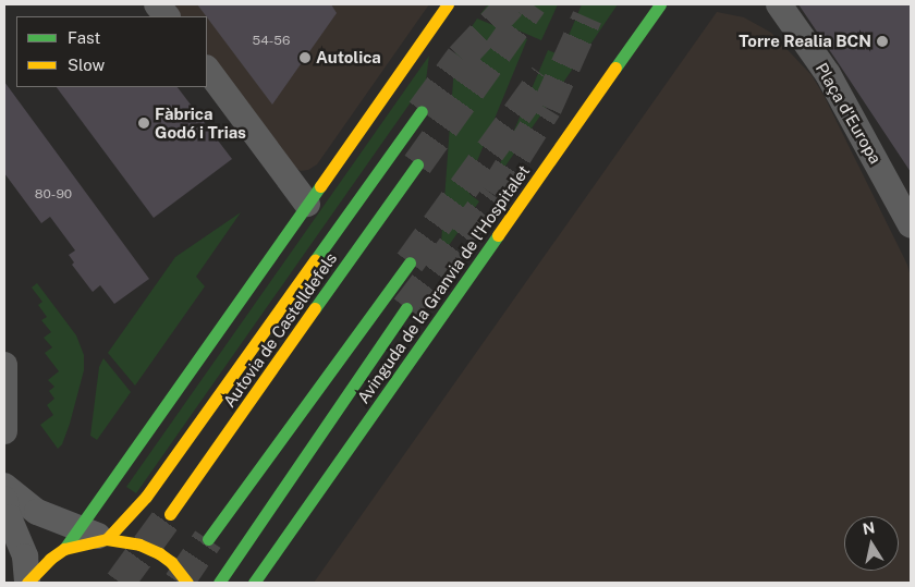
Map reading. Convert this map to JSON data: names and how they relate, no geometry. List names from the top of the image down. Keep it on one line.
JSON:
{"streets":{"main road":["Avinguda de la Granvia de l'Hospitalet","Autovia de Castelldefels"],"street":["Plaça d'Europa"]},"places":["Torre Realia BCN","Autolica","Fàbrica Godó i Trias"],"house_numbers":["54-56","80-90"],"legend":["Fast","Slow"],"north":"top"}
